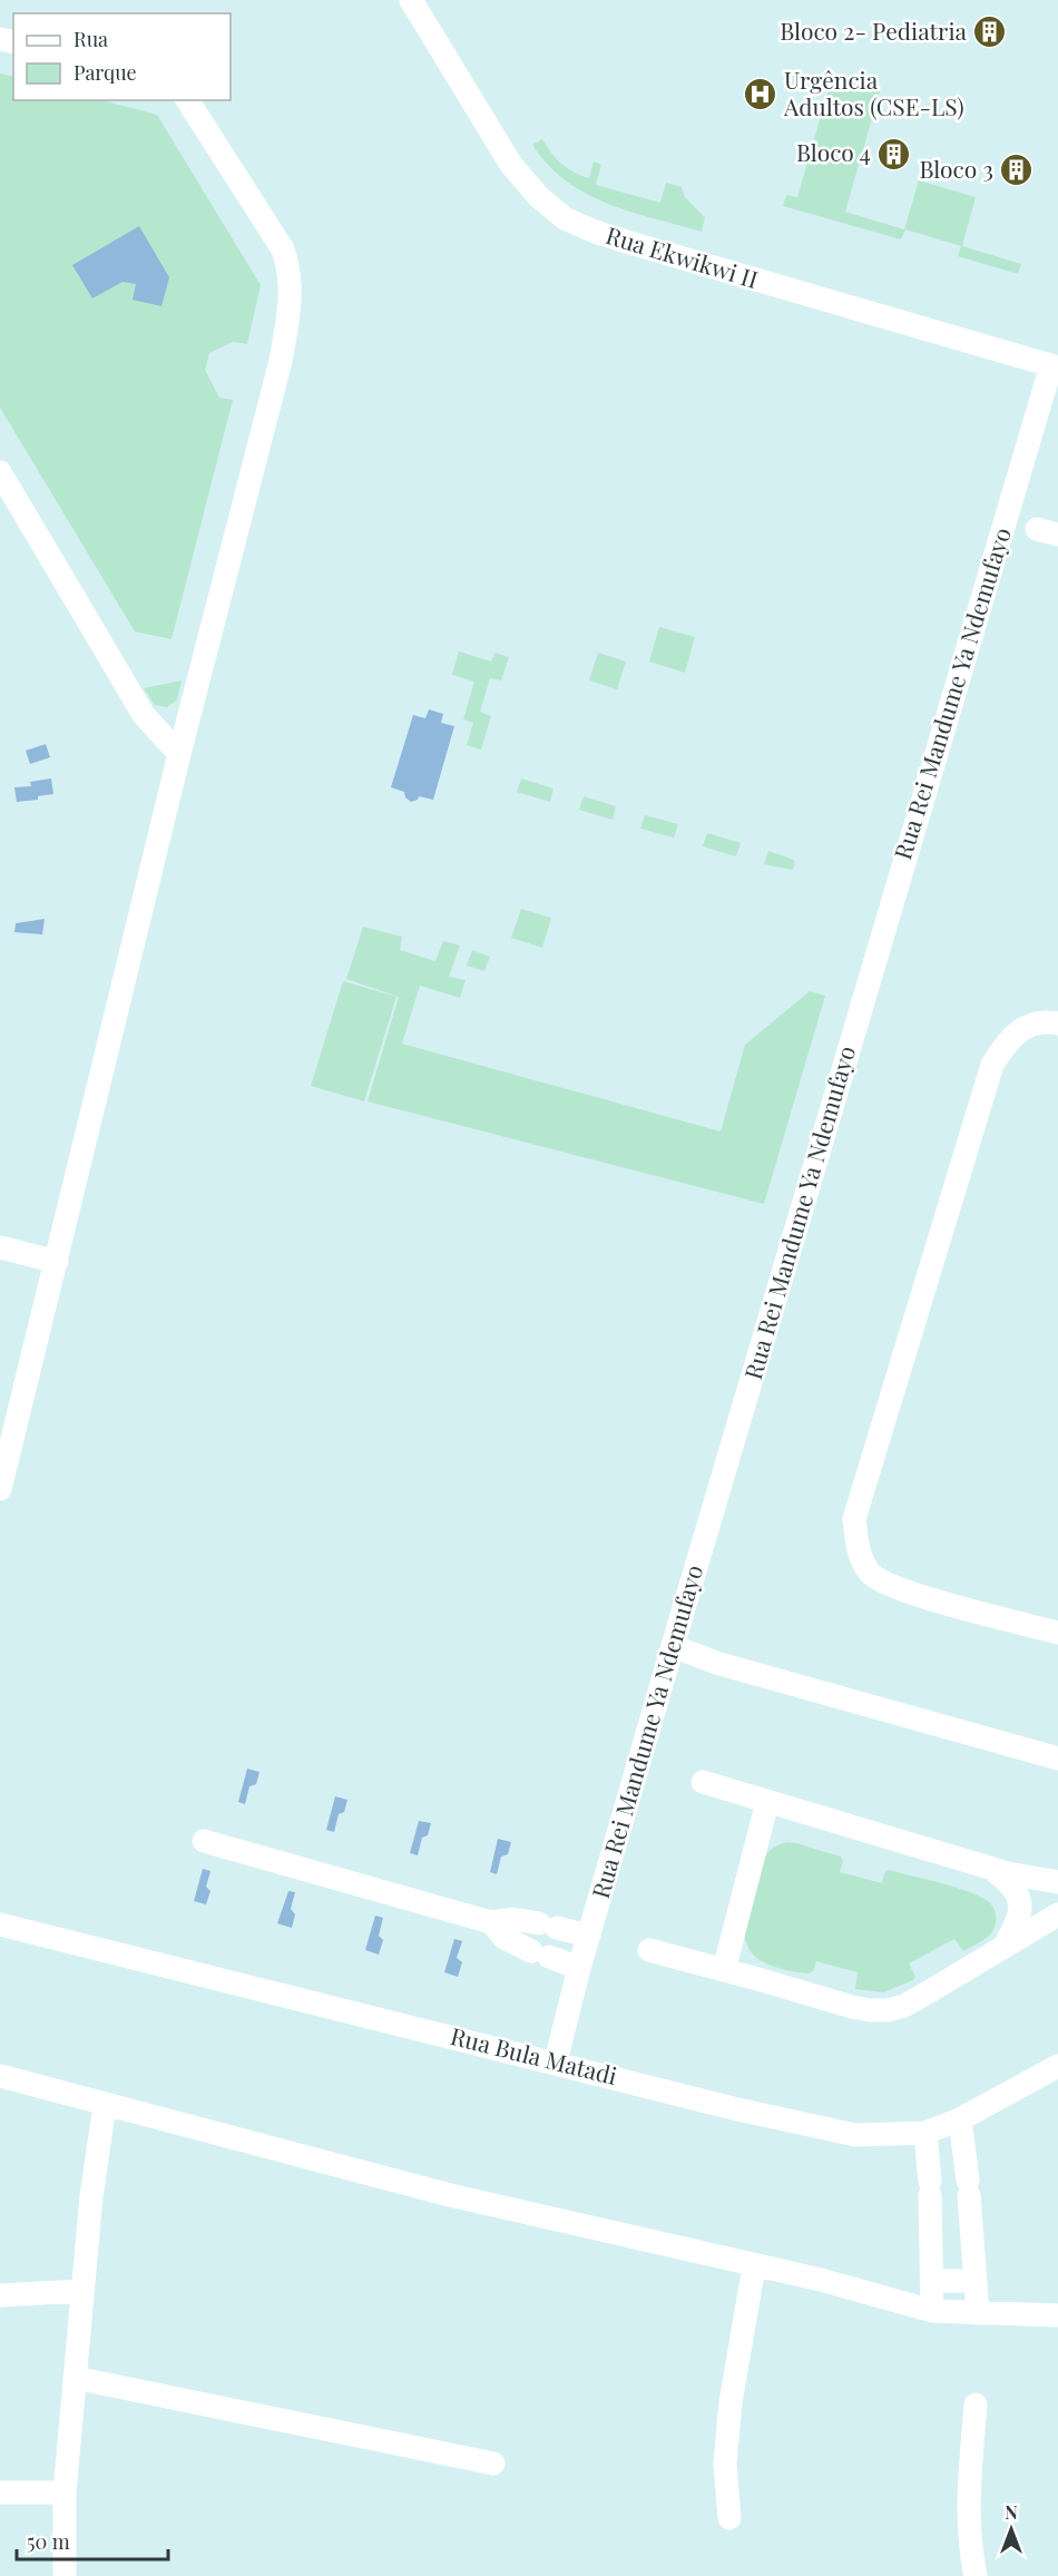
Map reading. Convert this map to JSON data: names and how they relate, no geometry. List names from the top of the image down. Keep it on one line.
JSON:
{"streets":{"street":["Rua Ekwikwi II","Rua Rei Mandume Ya Ndemufayo","Rua Bula Matadi"]},"crossings":[["Rua Ekwikwi II","Rua Rei Mandume Ya Ndemufayo"],["Rua Rei Mandume Ya Ndemufayo","Rua Bula Matadi"]],"places":{"building":["Bloco 2- Pediatria","Bloco 4","Bloco 3"],"hospital":["Urgência Adultos (CSE-LS)"]},"legend":["Rua","Parque"],"scale_bar":"50 m","north":"top"}
